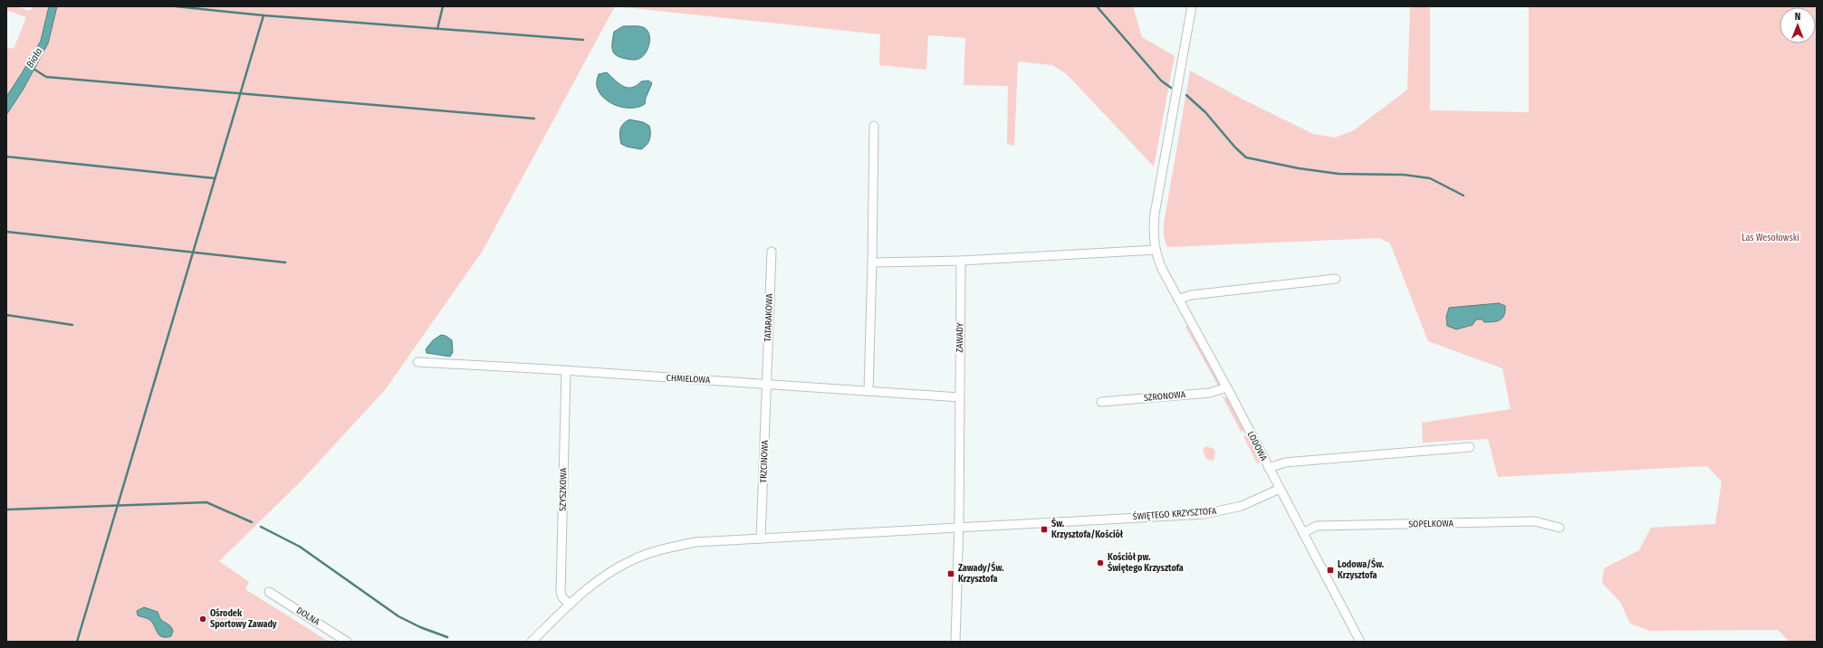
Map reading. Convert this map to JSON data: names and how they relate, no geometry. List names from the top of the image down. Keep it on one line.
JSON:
{"streets":{"street":["TATARAKOWA","ZAWADY","CHMIELOWA","SZRONOWA","LODOWA","TRZCINOWA","SZYSZKOWA","ŚWIĘTEGO KRZYSZTOFA","SOPELKOWA","DOLNA"]},"crossings":[["TATARAKOWA","CHMIELOWA"],["TATARAKOWA","TRZCINOWA"],["ZAWADY","CHMIELOWA"],["ZAWADY","ŚWIĘTEGO KRZYSZTOFA"],["CHMIELOWA","TRZCINOWA"],["CHMIELOWA","SZYSZKOWA"],["SZRONOWA","LODOWA"],["LODOWA","ŚWIĘTEGO KRZYSZTOFA"],["LODOWA","SOPELKOWA"],["TRZCINOWA","ŚWIĘTEGO KRZYSZTOFA"],["SZYSZKOWA","ŚWIĘTEGO KRZYSZTOFA"]],"water":["Biała"],"parks":["Las Wesołowski"],"places":{"transit":["Św. Krzysztofa/Kościół","Lodowa/Św. Krzysztofa","Zawady/Św. Krzysztofa"],"other":["Kościół pw. Świętego Krzysztofa","Ośrodek Sportowy Zawady"]},"north":"top"}
